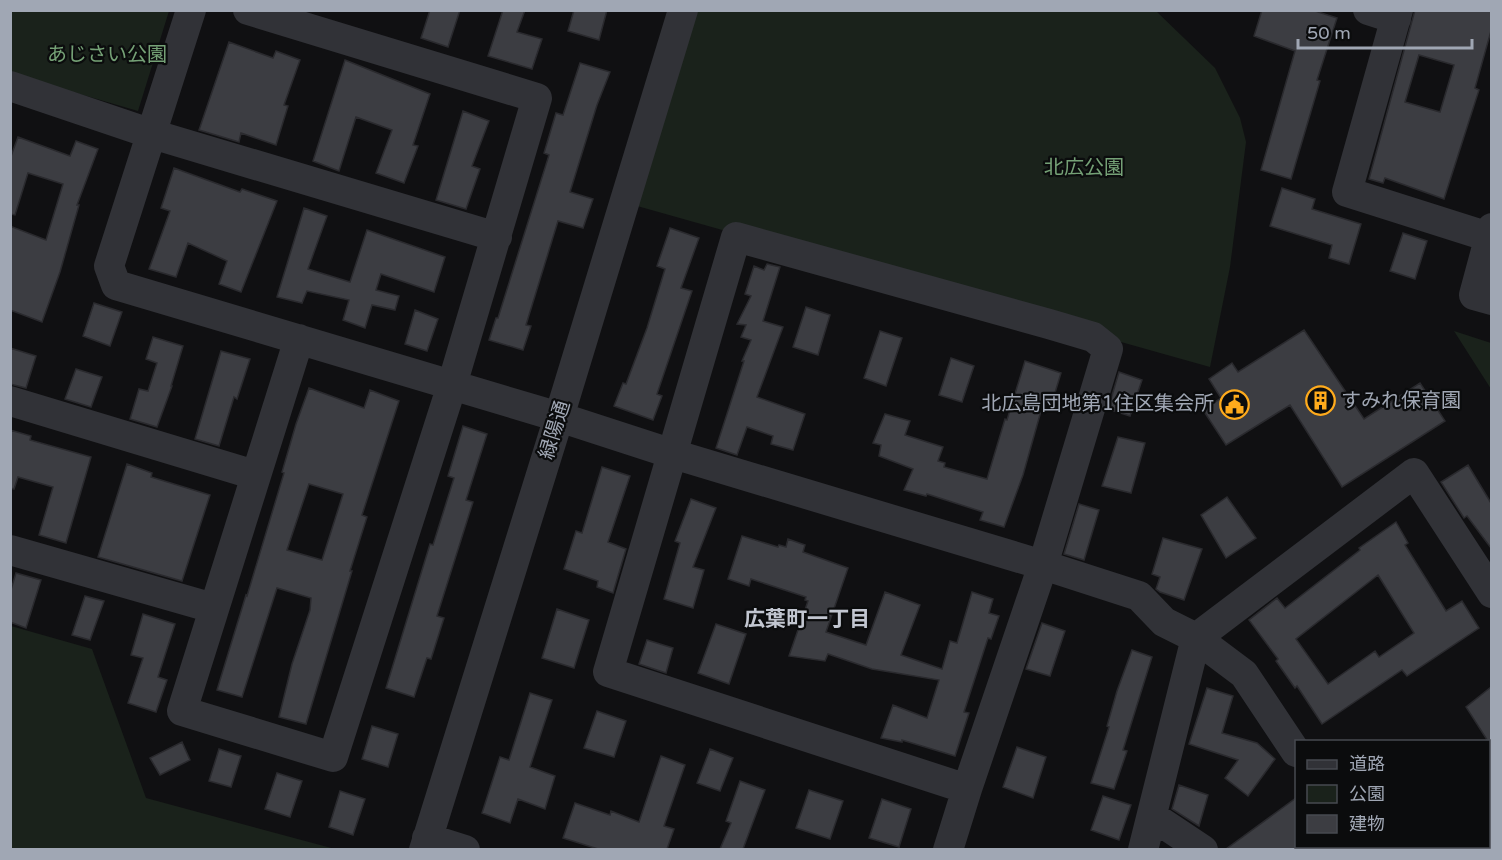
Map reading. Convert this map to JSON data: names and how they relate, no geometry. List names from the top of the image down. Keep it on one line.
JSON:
{"streets":{"street":["緑陽通"]},"districts":["広葉町一丁目"],"parks":["あじさい公園","北広公園"],"places":{"building":["すみれ保育園"],"public building":["北広島団地第1住区集会所"]},"legend":["道路","公園","建物"],"scale_bar":"50 m"}
